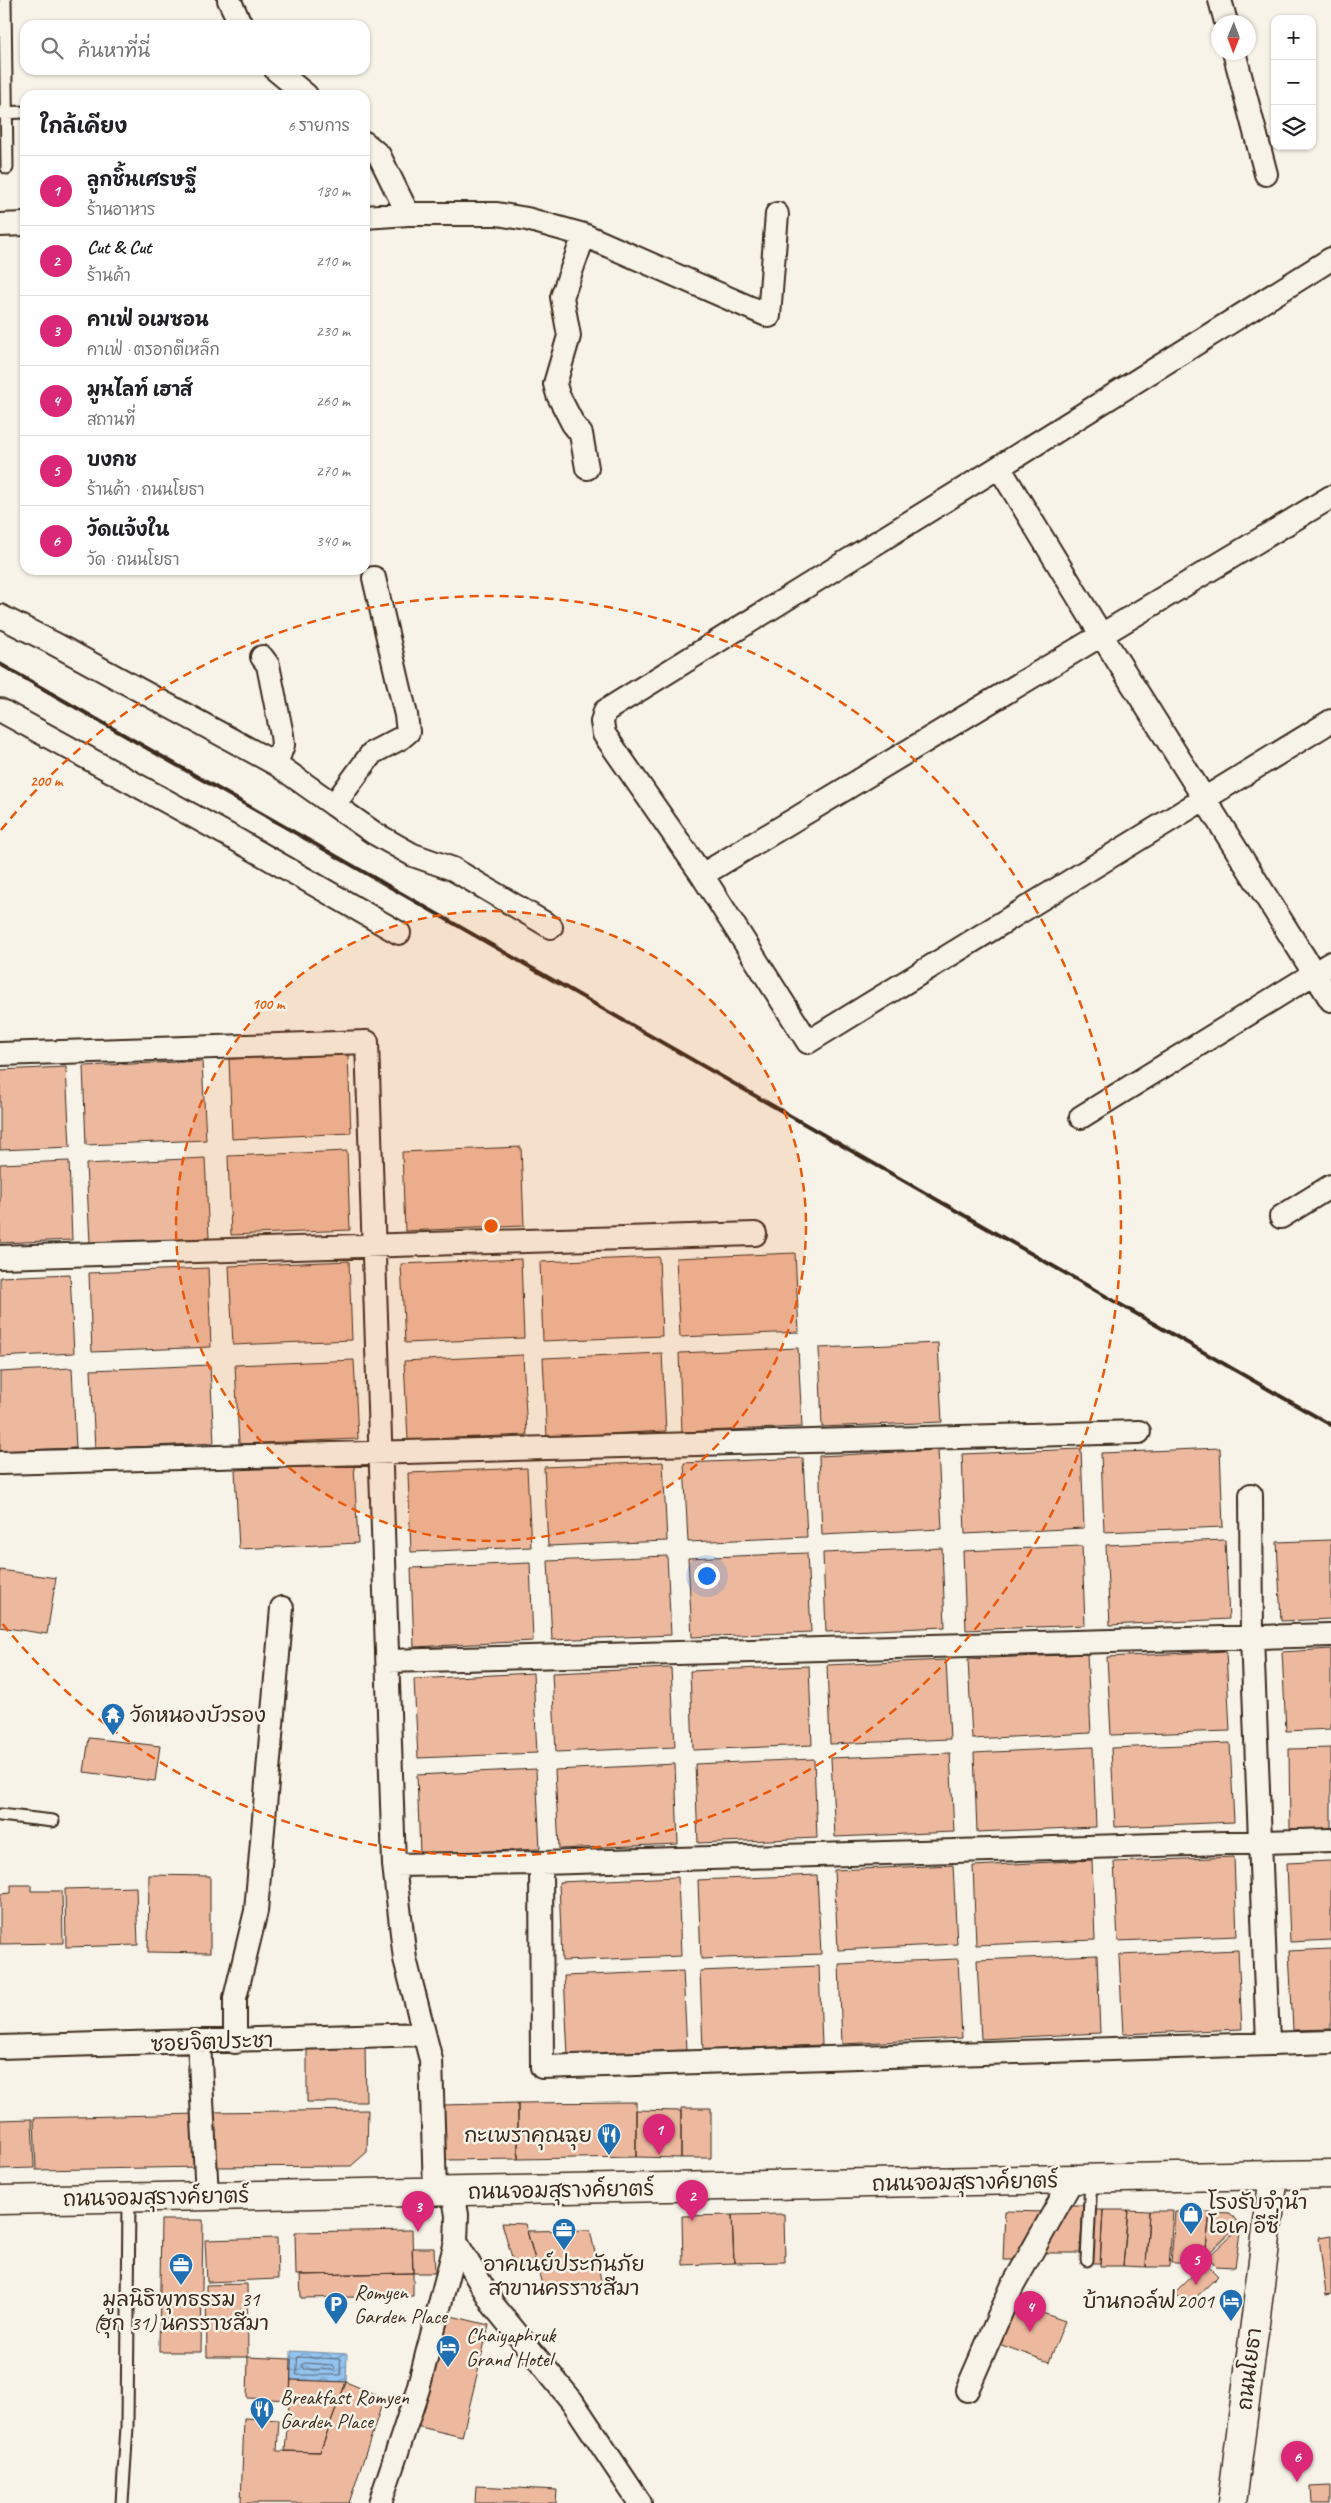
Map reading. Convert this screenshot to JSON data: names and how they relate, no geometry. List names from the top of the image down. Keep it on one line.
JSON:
{"streets":{"main road":["ถนนจอมสุรางค์ยาตร์","ถนนโยธา"],"street":["ซอยจิตประชา"]},"crossings":[["ถนนจอมสุรางค์ยาตร์","ถนนโยธา"]],"places":{"temple":["วัดหนองบัวรอง"],"restaurant":["กะเพราคุณฉุย","Breakfast Romyen Garden Place"],"shop":["โรงรับจำนำ โอเค อีซี่"],"office":["อาคเนย์ประกันภัย สาขานครราชสีมา","มูลนิธิพุทธรรม 31 (ฮุก 31) นครราชสีมา"],"hotel":["บ้านกอล์ฟ2001","Chaiyaphruk Grand Hotel"],"parking":["Romyen Garden Place"]},"north":"bottom","page":{"map_buttons":["+","−"],"search":"ค้นหาที่นี่","heading":["ใกล้เคียง","6 รายการ"],"list":[{"mark":"1","name":"ลูกชิ้นเศรษฐี","note":"ร้านอาหาร","value":"180 m"},{"mark":"2","name":"Cut & Cut","note":"ร้านค้า","value":"210 m"},{"mark":"3","name":"คาเฟ่ อเมซอน","note":"คาเฟ่ · ตรอกตีเหล็ก","value":"230 m"},{"mark":"4","name":"มูนไลท์ เฮาส์","note":"สถานที่","value":"260 m"},{"mark":"5","name":"บงกช","note":"ร้านค้า · ถนนโยธา","value":"270 m"},{"mark":"6","name":"วัดแจ้งใน","note":"วัด · ถนนโยธา","value":"340 m"}],"pins":["1","2","3","5","4","6"]},"rings":["200 m","100 m"]}
